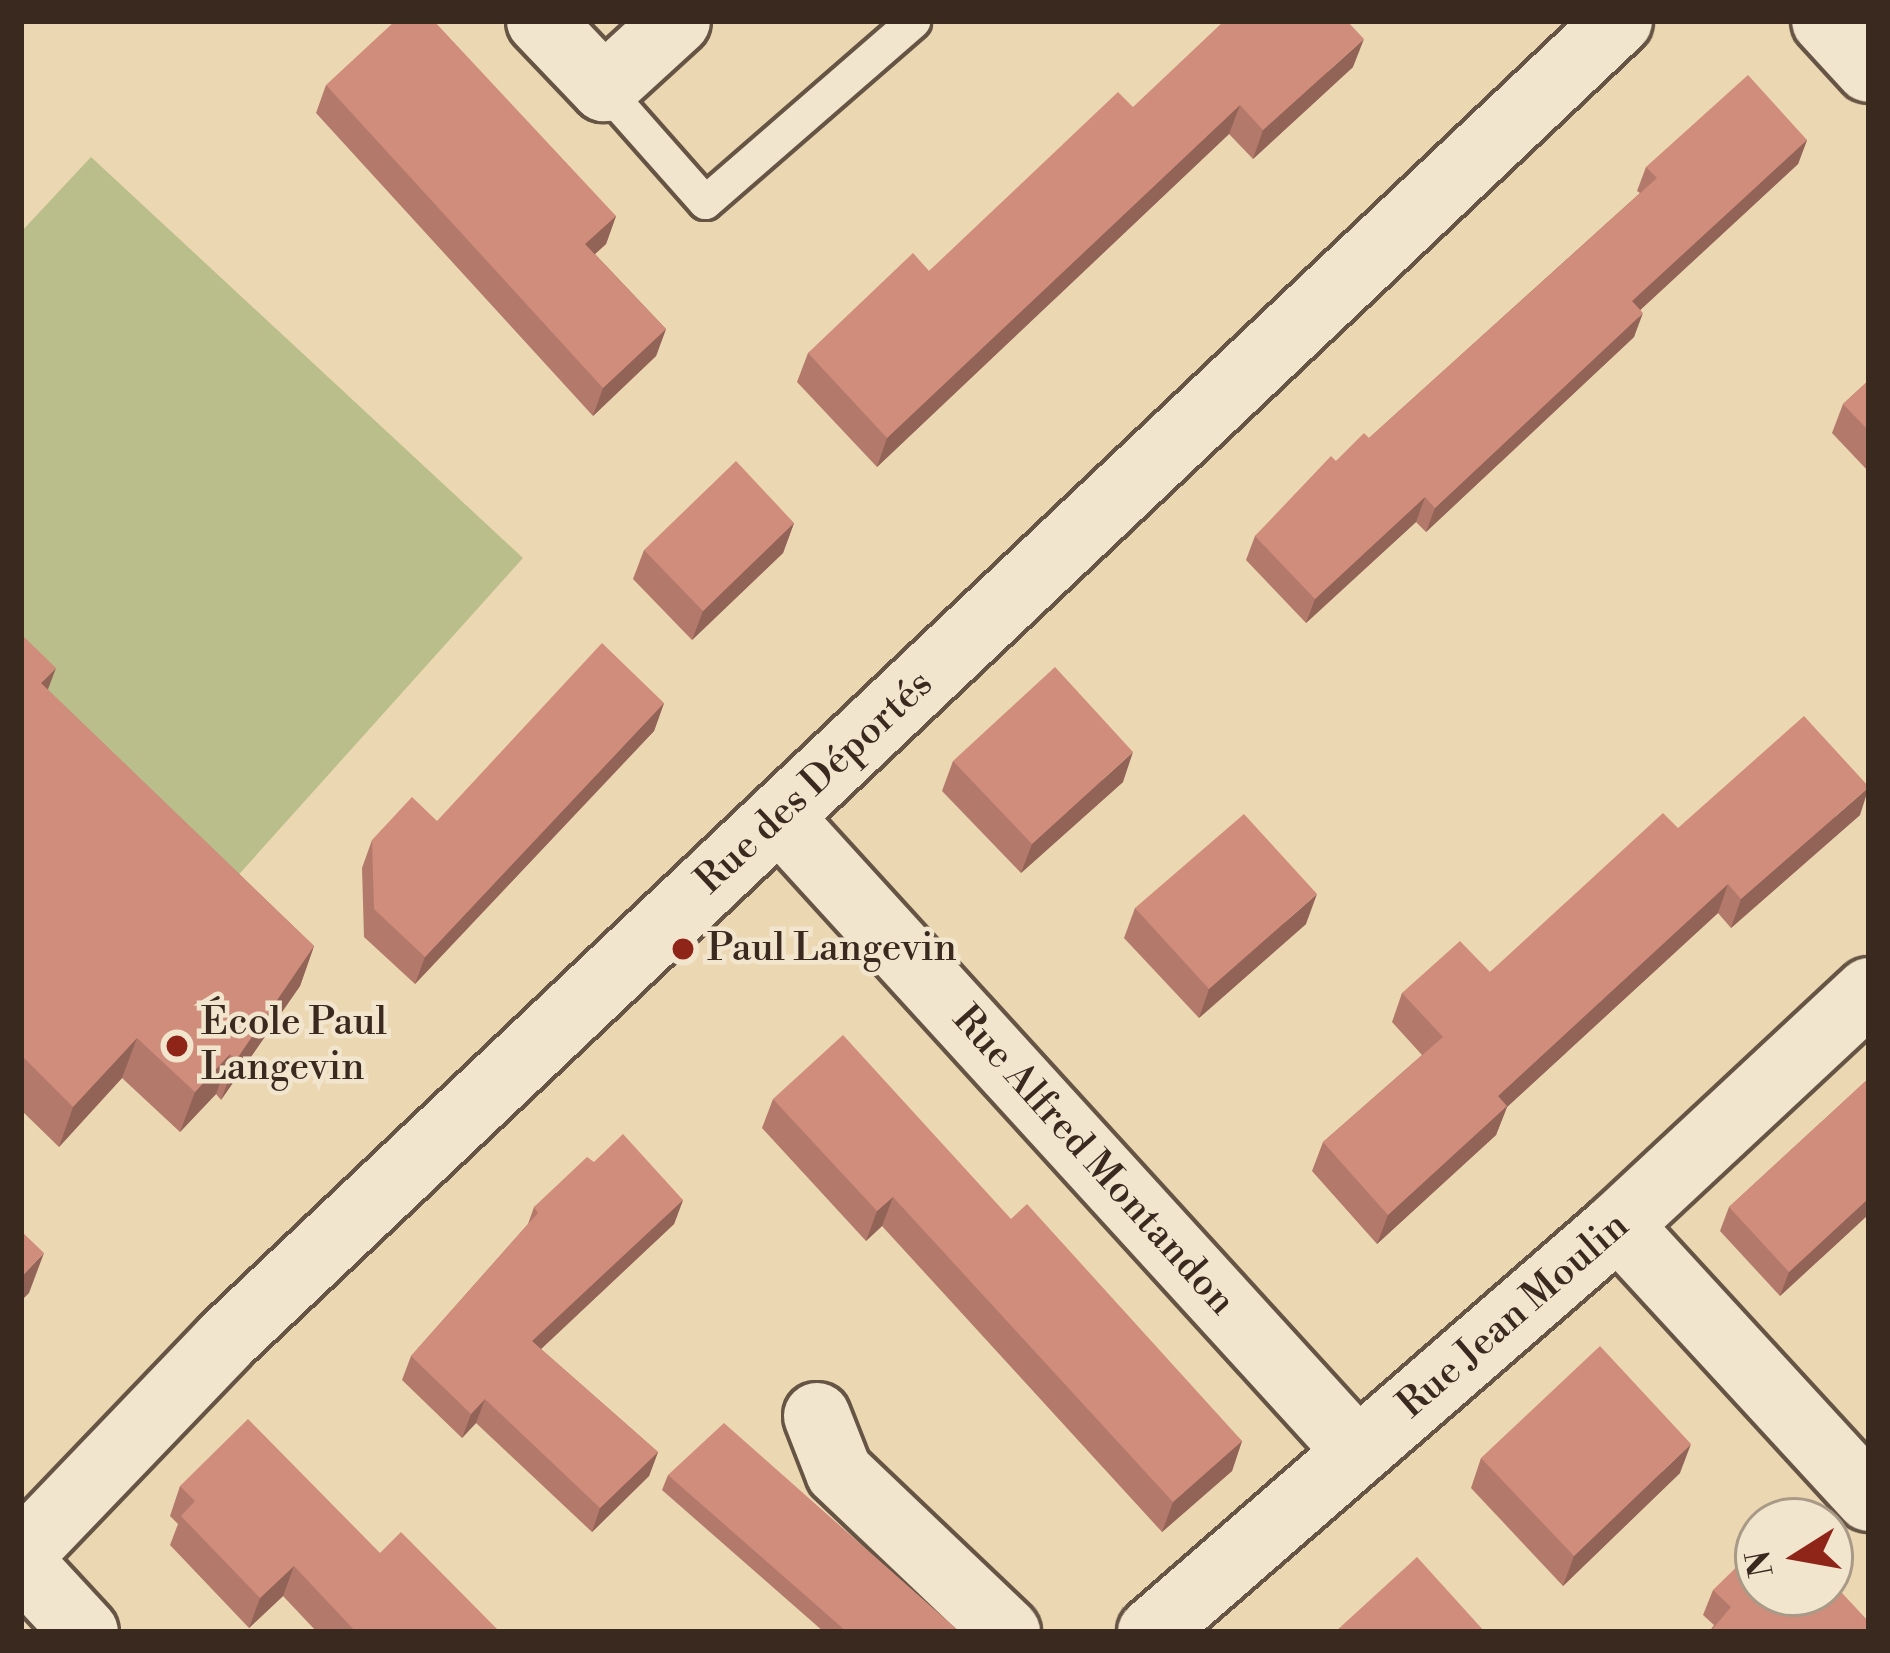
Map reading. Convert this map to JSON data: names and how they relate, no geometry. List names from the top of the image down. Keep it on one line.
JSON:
{"streets":{"street":["Rue des Déportés","Rue Alfred Montandon","Rue Jean Moulin"]},"crossings":[["Rue des Déportés","Rue Alfred Montandon"],["Rue Alfred Montandon","Rue Jean Moulin"]],"places":["Paul Langevin","École Paul Langevin"],"north":"left"}
